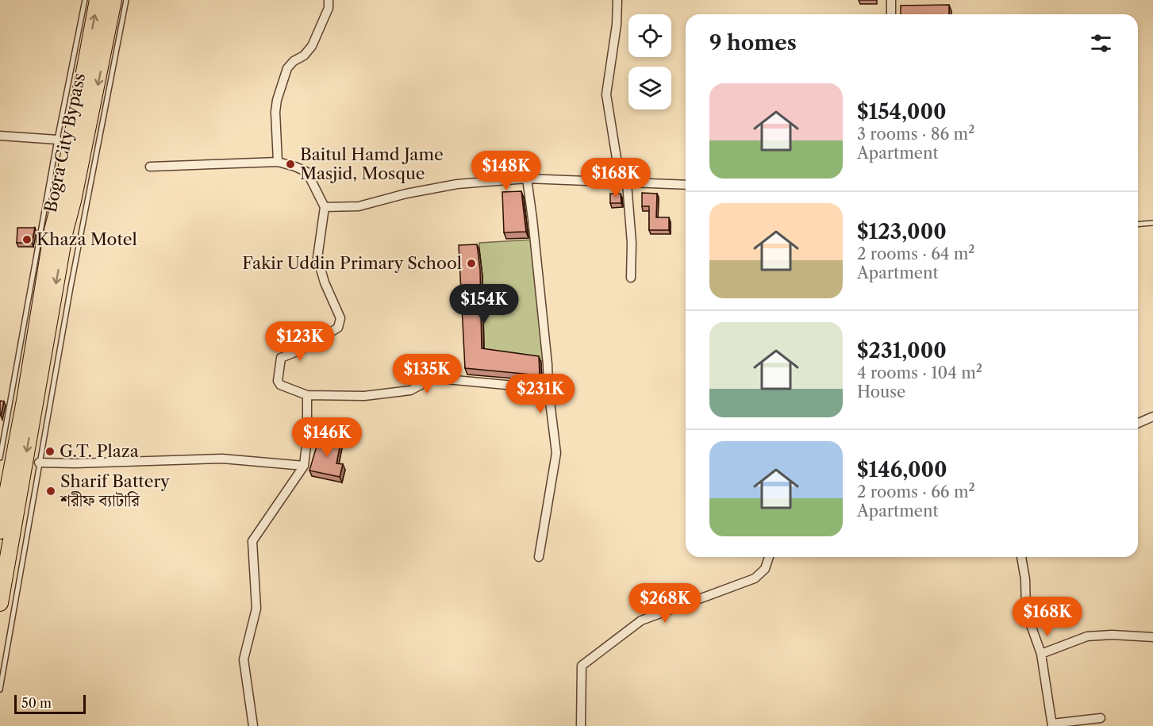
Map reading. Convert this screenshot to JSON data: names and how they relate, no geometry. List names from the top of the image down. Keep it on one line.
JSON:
{"streets":{"highway":["Bogra City Bypass"]},"places":["Baitul Hamd Jame Masjid, Mosque","Khaza Motel","Fakir Uddin Primary School","G.T. Plaza","Sharif Battery শরীফ ব্যাটারি"],"scale_bar":"50 m","page":{"heading":"9 homes","list":[{"name":"$154,000","note":"3 rooms · 86 m² · Apartment"},{"name":"$123,000","note":"2 rooms · 64 m² · Apartment"},{"name":"$231,000","note":"4 rooms · 104 m² · House"},{"name":"$146,000","note":"2 rooms · 66 m² · Apartment"}],"price":["$148K","$168K","$154K","$123K","$135K","$231K","$146K","$268K","$168K"],"scale":"50 m"}}
